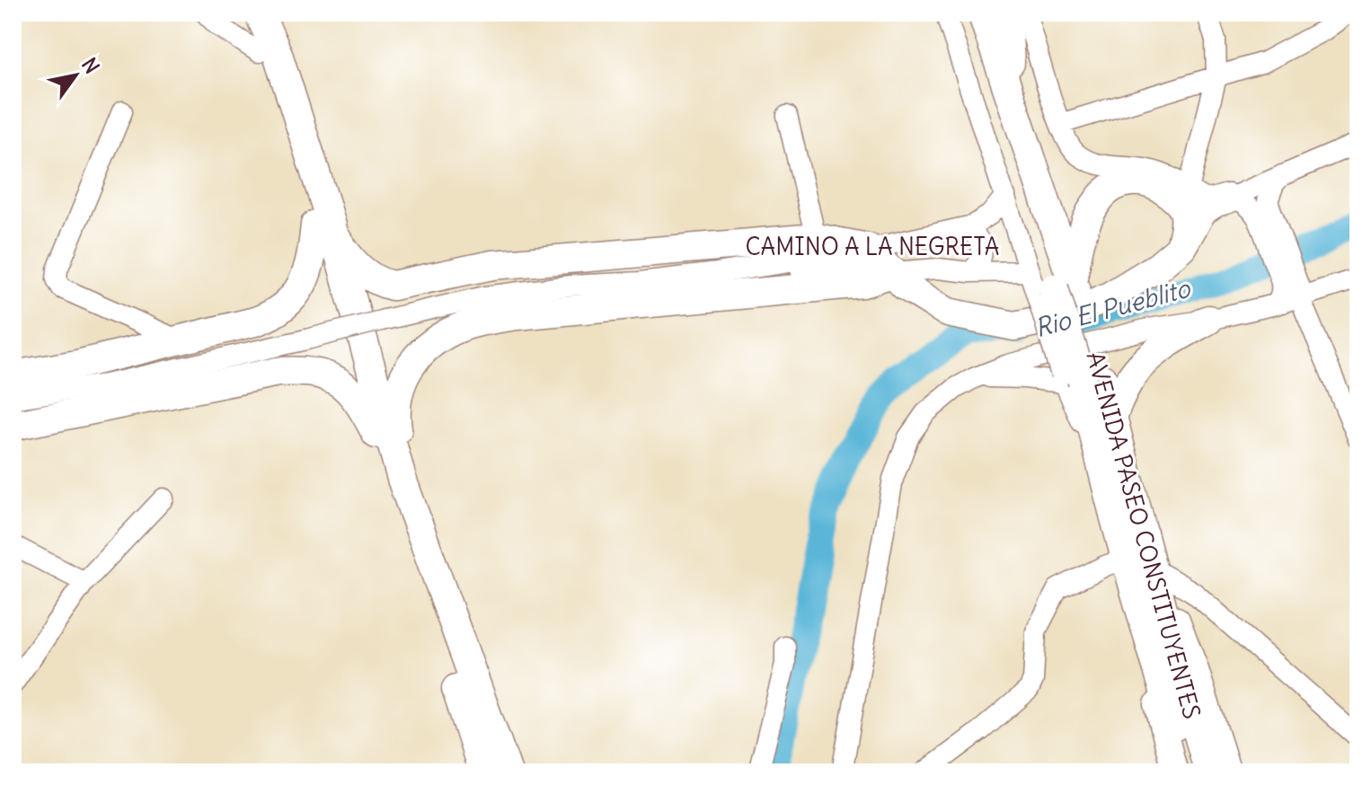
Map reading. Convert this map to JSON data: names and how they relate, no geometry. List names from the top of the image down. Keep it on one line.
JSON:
{"streets":{"highway":["AVENIDA PASEO CONSTITUYENTES"],"street":["CAMINO A LA NEGRETA"]},"water":["Rio El Pueblito"],"north":"top right"}
